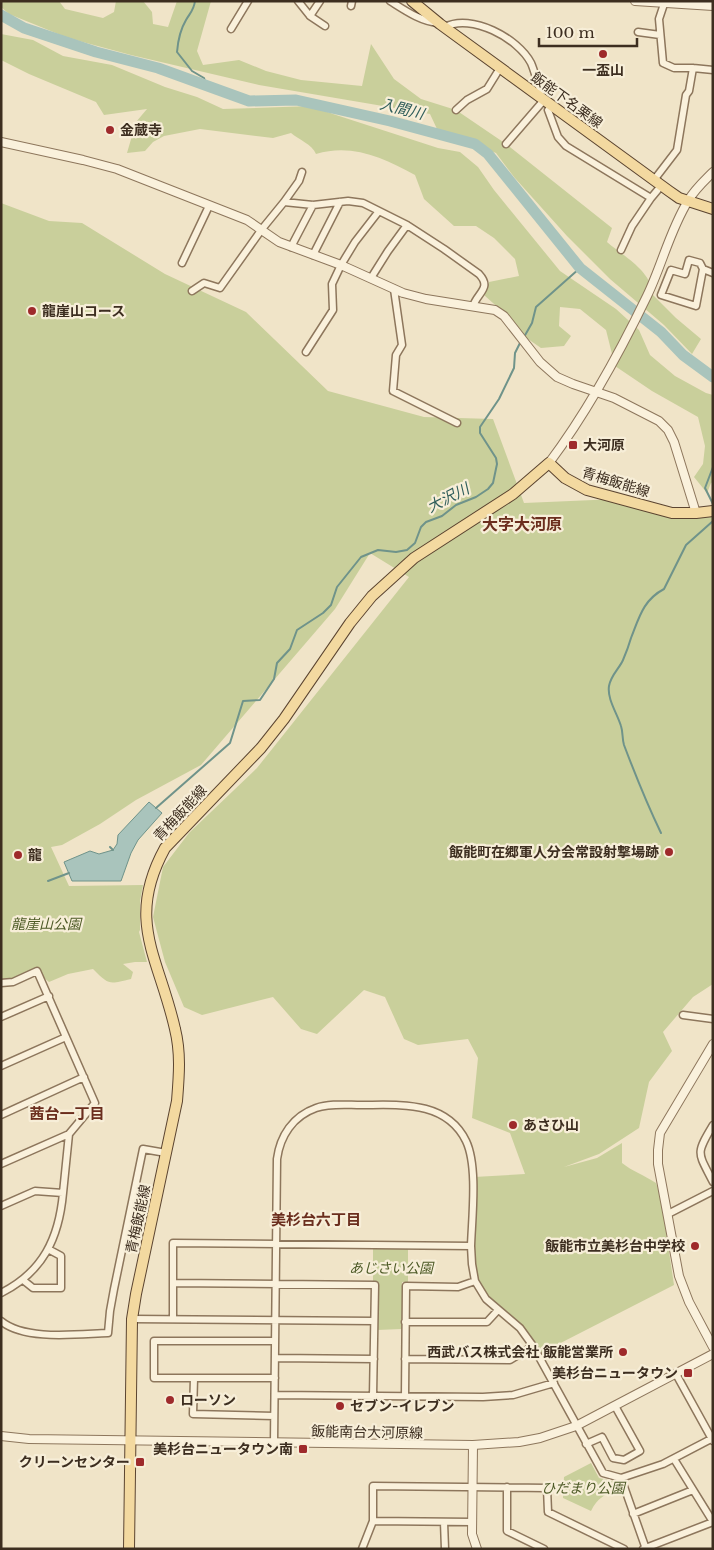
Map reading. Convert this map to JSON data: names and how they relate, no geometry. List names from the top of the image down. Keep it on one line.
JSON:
{"streets":{"main road":["飯能下名栗線","青梅飯能線"],"street":["飯能南台大河原線"]},"crossings":[["青梅飯能線","飯能南台大河原線"]],"districts":["大字大河原","茜台一丁目","美杉台六丁目"],"water":["入間川","大沢川"],"parks":["龍崖山公園","あじさい公園","ひだまり公園"],"places":{"other":["一盃山","金蔵寺","龍崖山コース","飯能町在郷軍人分会常設射撃場跡","龍","あさひ山","飯能市立美杉台中学校","西武バス株式会社 飯能営業所","ローソン","セブン-イレブン"],"transit":["大河原","美杉台ニュータウン","美杉台ニュータウン南","クリーンセンター"]},"scale_bar":"100 m"}
